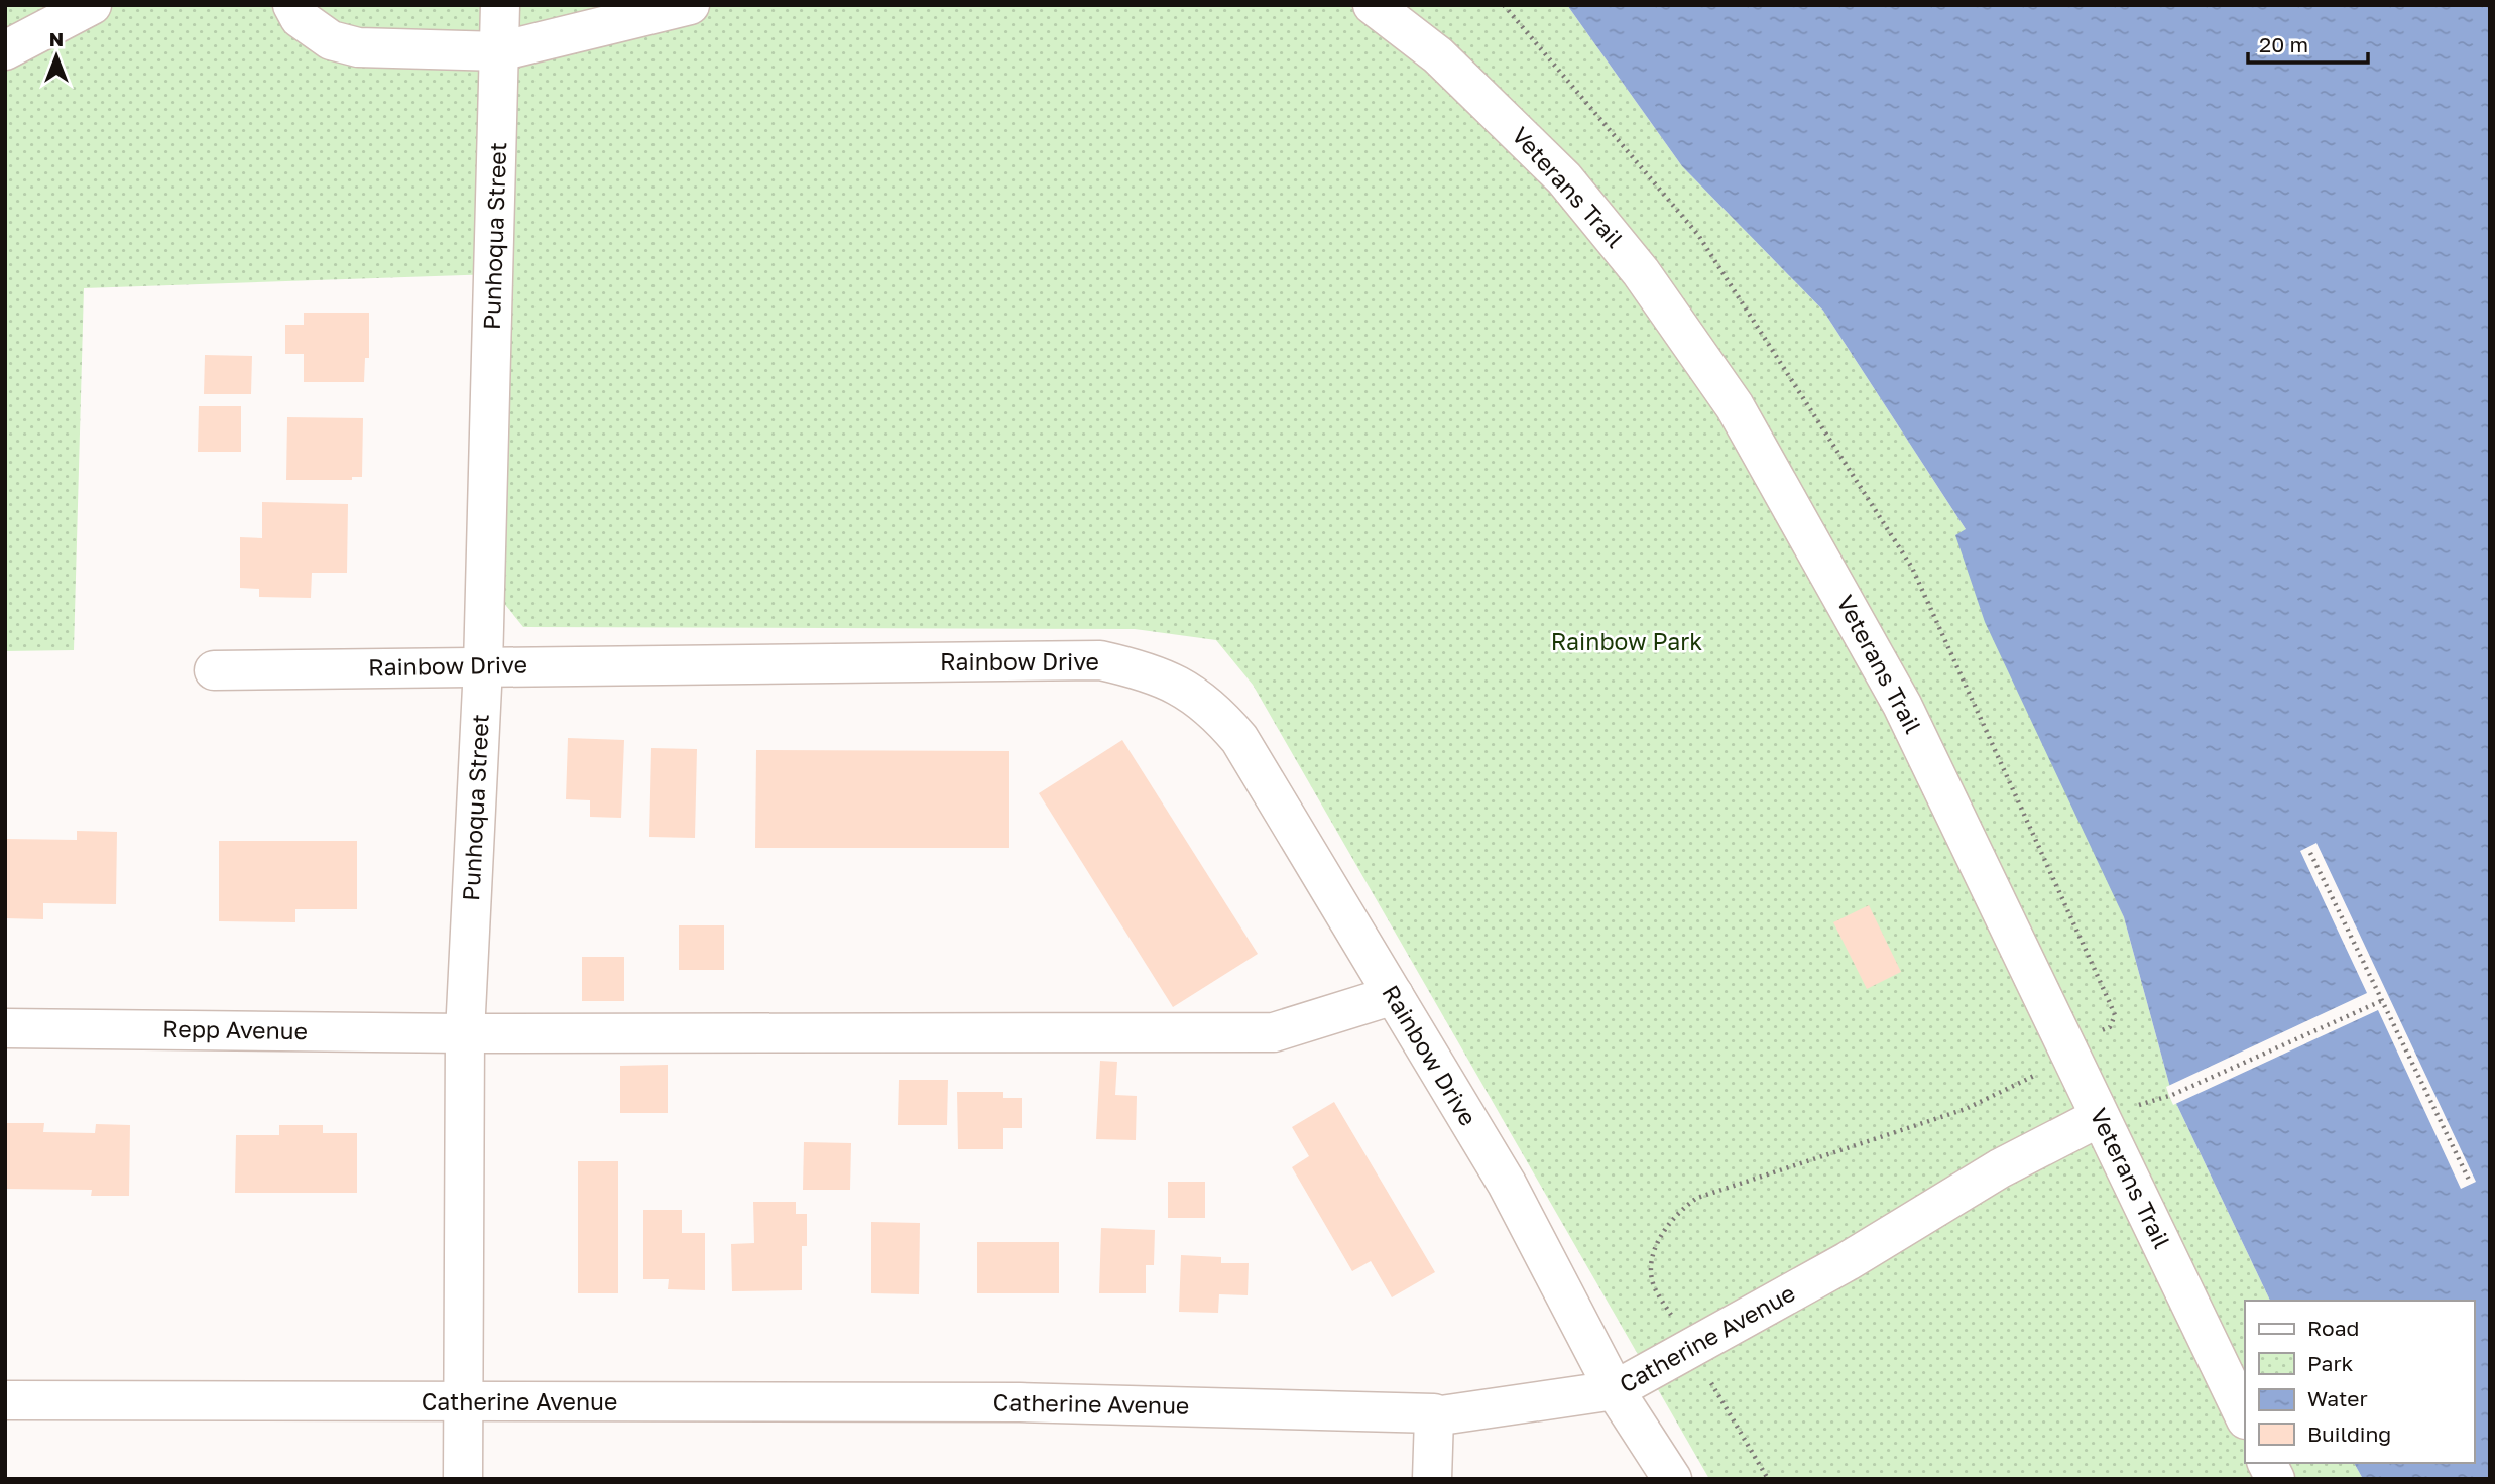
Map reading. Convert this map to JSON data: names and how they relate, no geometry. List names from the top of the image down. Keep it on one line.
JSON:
{"streets":{"street":["Veterans Trail","Punhoqua Street","Rainbow Drive","Repp Avenue","Catherine Avenue"]},"crossings":[["Veterans Trail","Catherine Avenue"],["Punhoqua Street","Rainbow Drive"],["Punhoqua Street","Repp Avenue"],["Punhoqua Street","Catherine Avenue"],["Rainbow Drive","Repp Avenue"],["Rainbow Drive","Catherine Avenue"]],"parks":["Rainbow Park"],"legend":["Road","Park","Water","Building"],"scale_bar":"20 m","north":"top"}
